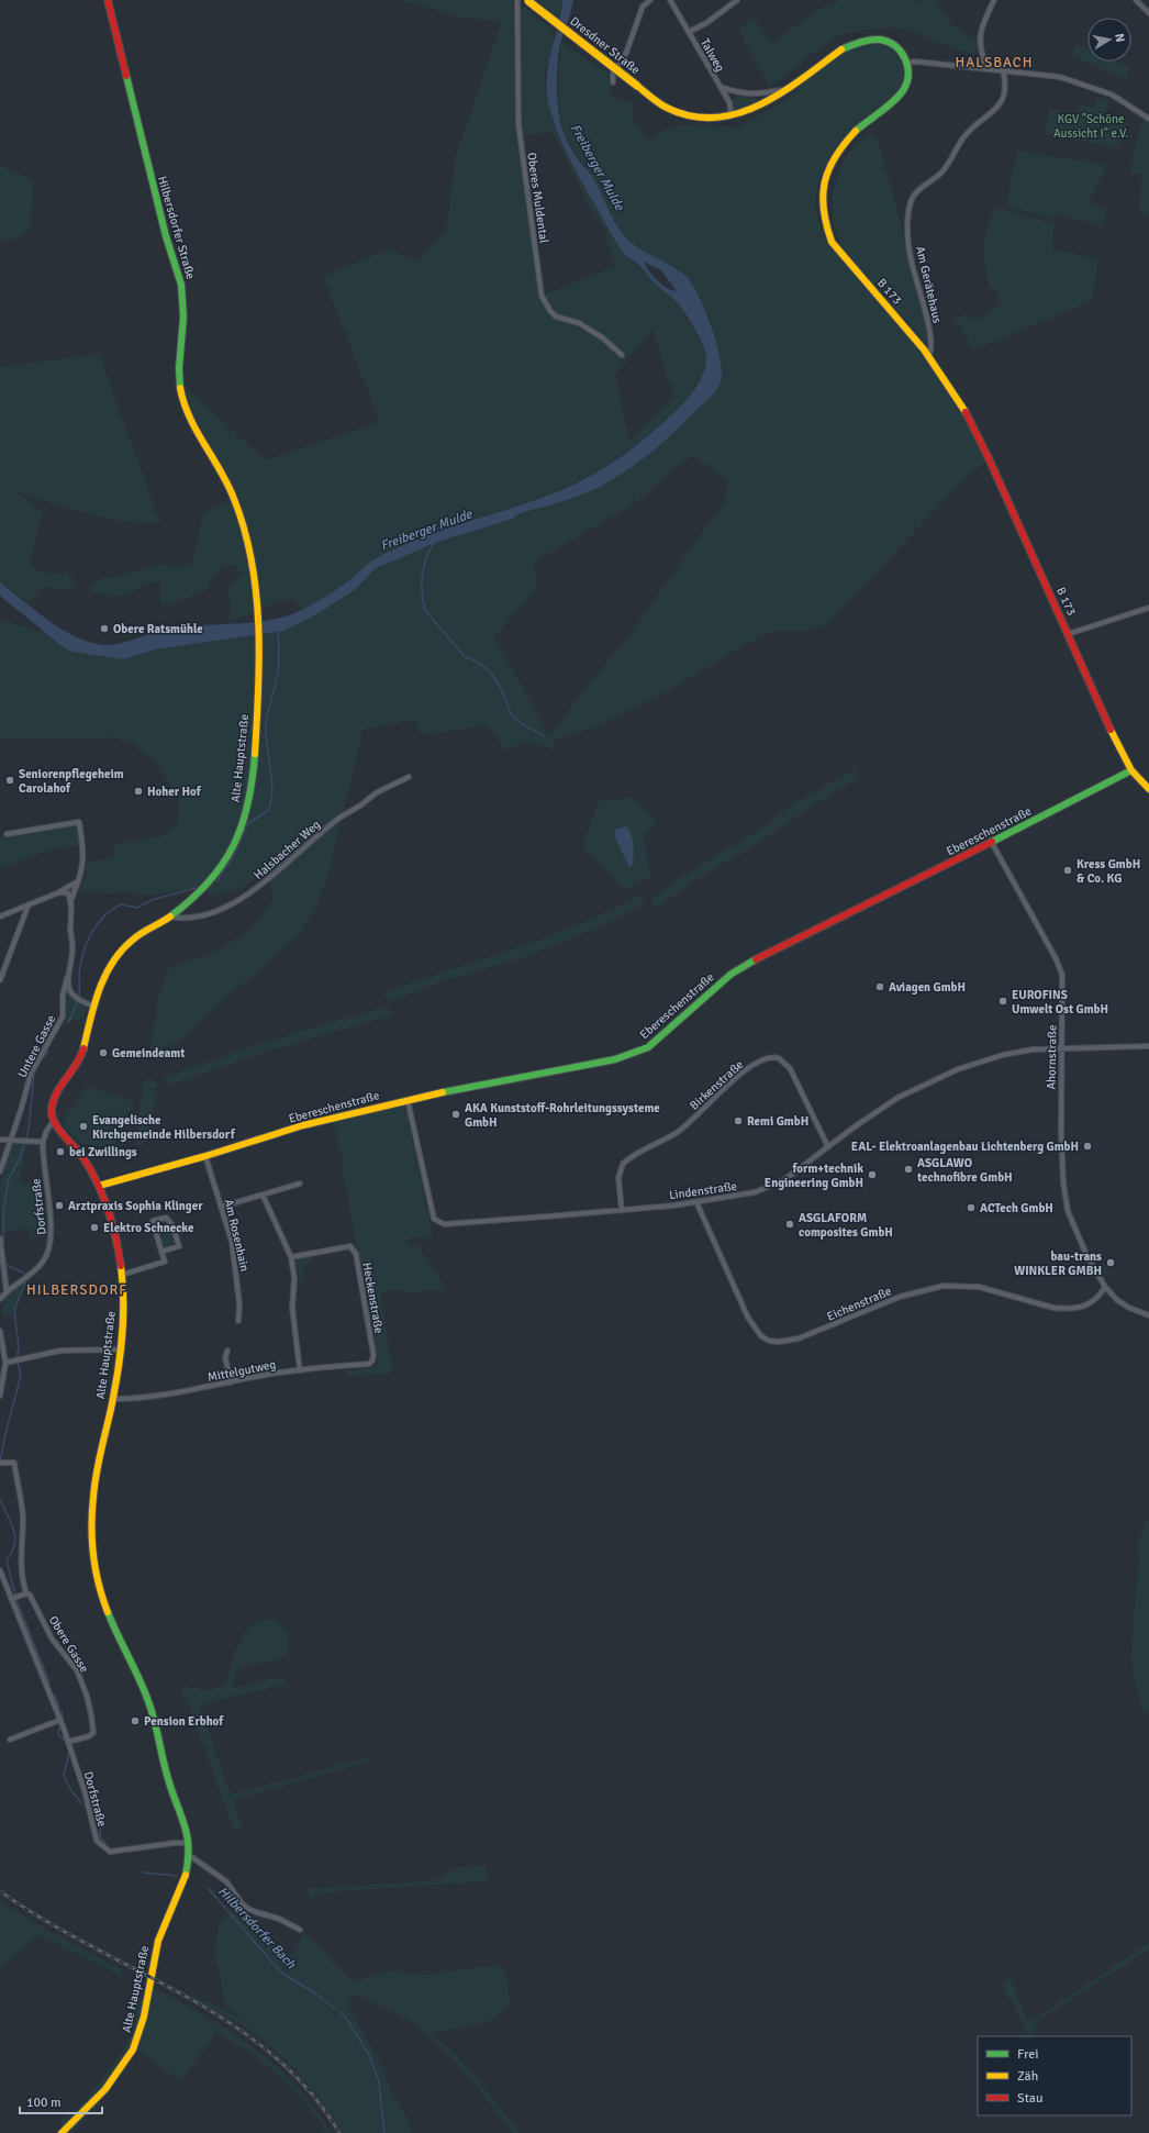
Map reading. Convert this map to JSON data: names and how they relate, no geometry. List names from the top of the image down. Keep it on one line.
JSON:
{"streets":{"main road":["Dresdner Straße","Hilbersdorfer Straße","B 173","Alte Hauptstraße","Ebereschenstraße"],"street":["Talweg","Oberes Muldental","Am Gerätehaus","Halsbacher Weg","Untere Gasse","Ahornstraße","Birkenstraße","Lindenstraße","Dorfstraße","Am Rosenhain","Heckenstraße","Eichenstraße","Mittelgutweg","Obere Gasse"]},"crossings":[["Dresdner Straße","Talweg"],["Hilbersdorfer Straße","Alte Hauptstraße"],["Am Gerätehaus","B 173"],["B 173","Ebereschenstraße"],["Alte Hauptstraße","Ebereschenstraße"],["Alte Hauptstraße","Halsbacher Weg"],["Alte Hauptstraße","Dorfstraße"],["Alte Hauptstraße","Mittelgutweg"],["Ebereschenstraße","Ahornstraße"],["Ebereschenstraße","Lindenstraße"],["Ebereschenstraße","Am Rosenhain"],["Ahornstraße","Lindenstraße"],["Ahornstraße","Eichenstraße"],["Birkenstraße","Lindenstraße"],["Lindenstraße","Eichenstraße"],["Dorfstraße","Obere Gasse"],["Heckenstraße","Mittelgutweg"]],"districts":["HALSBACH","HILBERSDORF"],"water":["Freiberger Mulde","Hilbersdorfer Bach"],"parks":["KGV \"Schöne Aussicht I\" e.V."],"places":["Obere Ratsmühle","Seniorenpflegeheim Carolahof","Hoher Hof","Kress GmbH & Co. KG","Aviagen GmbH","EUROFINS Umwelt Ost GmbH","Gemeindeamt","AKA Kunststoff-Rohrleitungssysteme GmbH","Remi GmbH","Evangelische Kirchgemeinde Hilbersdorf","EAL- Elektroanlagenbau Lichtenberg GmbH","bei Zwillings","ASGLAWO technofibre GmbH","form+technik Engineering GmbH","Arztpraxis Sophia Klinger","ACTech GmbH","ASGLAFORM composites GmbH","Elektro Schnecke","bau-trans WINKLER GMBH","Pension Erbhof"],"legend":["Frei","Zäh","Stau"],"scale_bar":"100 m","north":"right"}
